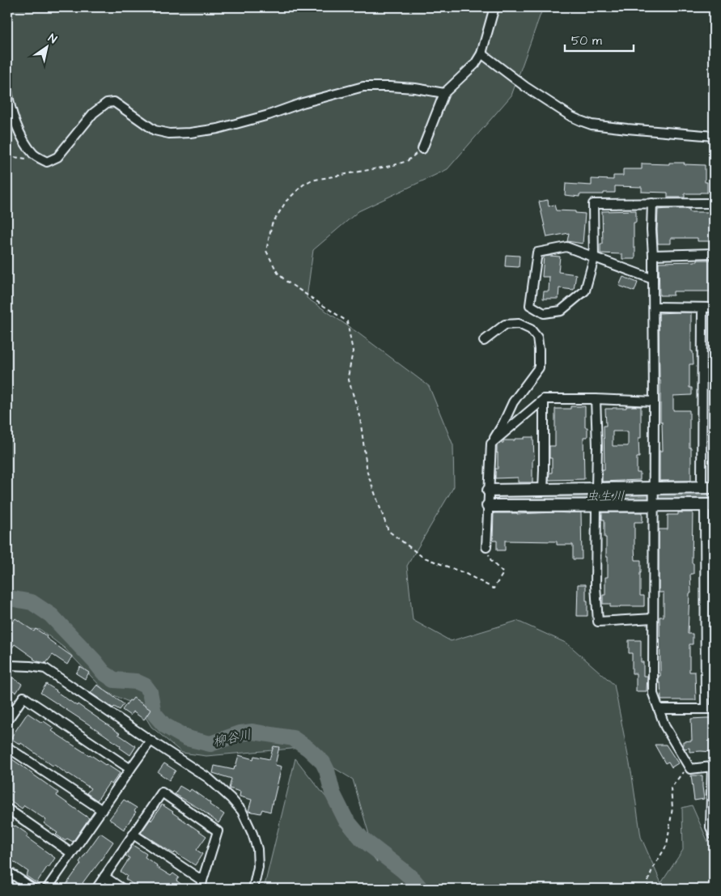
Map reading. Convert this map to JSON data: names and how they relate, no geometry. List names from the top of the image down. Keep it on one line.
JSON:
{"water":["虫生川","柳谷川"],"scale_bar":"50 m","north":"top right"}
